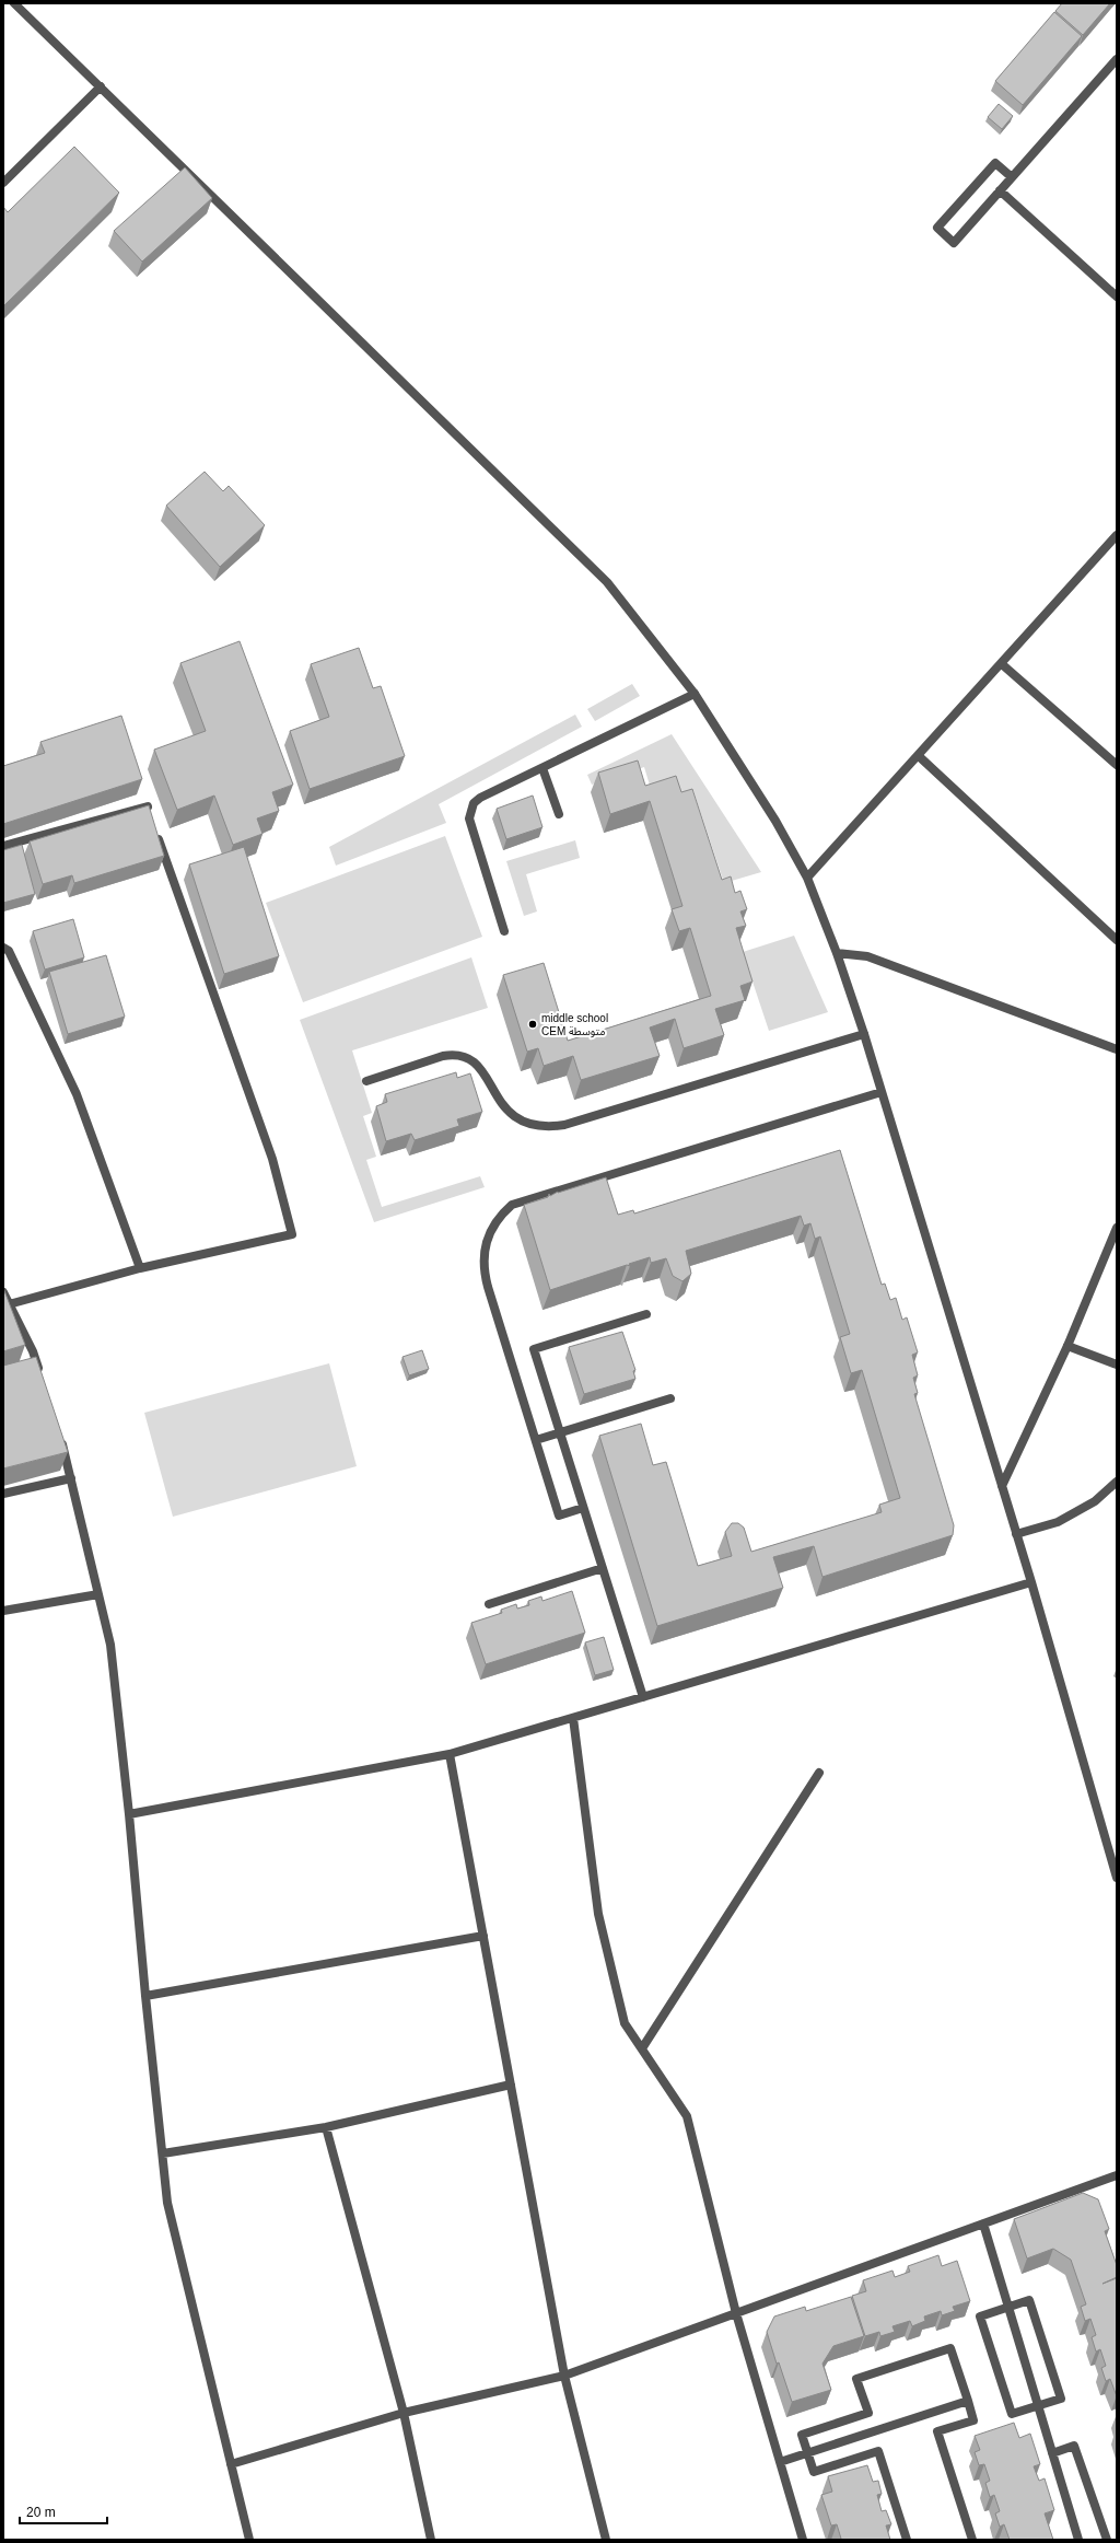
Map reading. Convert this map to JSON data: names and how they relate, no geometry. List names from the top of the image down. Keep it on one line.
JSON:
{"places":["middle school CEM متوسطة"],"scale_bar":"20 m"}
